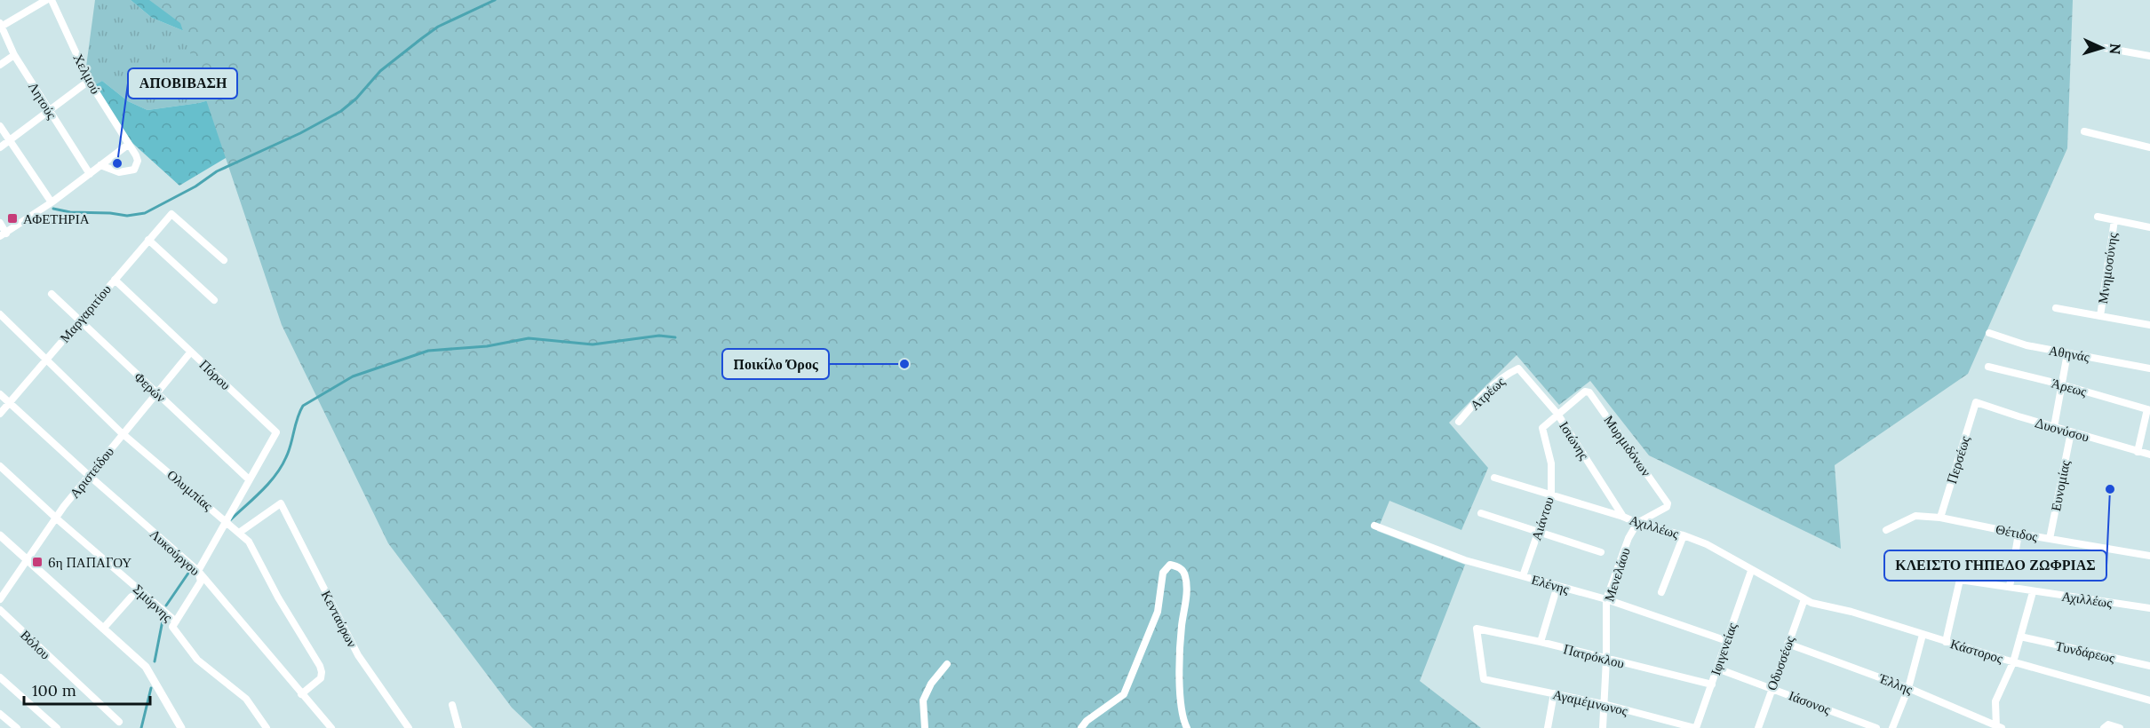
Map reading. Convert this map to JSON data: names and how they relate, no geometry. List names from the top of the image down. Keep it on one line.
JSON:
{"streets":{"street":["Χελμού","Λητούς","Μνημοσύνης","Μαργαριτίου","Αθηνάς","Πόρου","Φερών","Άρεως","Ατρέως","Δυονύσου","Ισιώνης","Μυρμιδόνων","Περσέως","Αριστείδου","Ευνομίας","Ολυμπίας","Αιάντου","Αχιλλέως","Θέτιδος","Λυκούργου","Μενελάου","Ελένης","Σμύρνης","Κενταύρων","Βόλου","Ιφιγενείας","Κάστορος","Τυνδάρεως","Πατρόκλου","Οδυσσέως","Έλλης","Αγαμέμνωνος","Ιάσονος"]},"crossings":[["Μαργαριτίου","Πόρου"],["Μαργαριτίου","Φερών"],["Μαργαριτίου","Ολυμπίας"],["Μαργαριτίου","Λυκούργου"],["Πόρου","Φερών"],["Πόρου","Αριστείδου"],["Φερών","Αριστείδου"],["Ατρέως","Ισιώνης"],["Δυονύσου","Περσέως"],["Δυονύσου","Ευνομίας"],["Ισιώνης","Μυρμιδόνων"],["Ισιώνης","Αιάντου"],["Ισιώνης","Αχιλλέως"],["Μυρμιδόνων","Αιάντου"],["Μυρμιδόνων","Αχιλλέως"],["Μυρμιδόνων","Μενελάου"],["Περσέως","Θέτιδος"],["Αριστείδου","Ολυμπίας"],["Αριστείδου","Λυκούργου"],["Αριστείδου","Σμύρνης"],["Ευνομίας","Θέτιδος"],["Ολυμπίας","Λυκούργου"],["Ολυμπίας","Κενταύρων"],["Αιάντου","Αχιλλέως"],["Αιάντου","Ελένης"],["Αχιλλέως","Μενελάου"],["Αχιλλέως","Ιφιγενείας"],["Αχιλλέως","Κάστορος"],["Αχιλλέως","Οδυσσέως"],["Μενελάου","Ελένης"],["Μενελάου","Πατρόκλου"],["Μενελάου","Αγαμέμνωνος"],["Ελένης","Ιφιγενείας"],["Ιφιγενείας","Πατρόκλου"],["Ιφιγενείας","Αγαμέμνωνος"],["Ιφιγενείας","Ιάσονος"],["Κάστορος","Οδυσσέως"],["Πατρόκλου","Αγαμέμνωνος"],["Οδυσσέως","Έλλης"],["Οδυσσέως","Ιάσονος"]],"places":{"other":["ΑΠΟΒΙΒΑΣΗ","Ποικίλο Όρος","ΚΛΕΙΣΤΟ ΓΗΠΕΔΟ ΖΩΦΡΙΑΣ"],"transit":["ΑΦΕΤΗΡΙΑ","6η ΠΑΠΑΓΟΥ"]},"scale_bar":"100 m","north":"right"}
